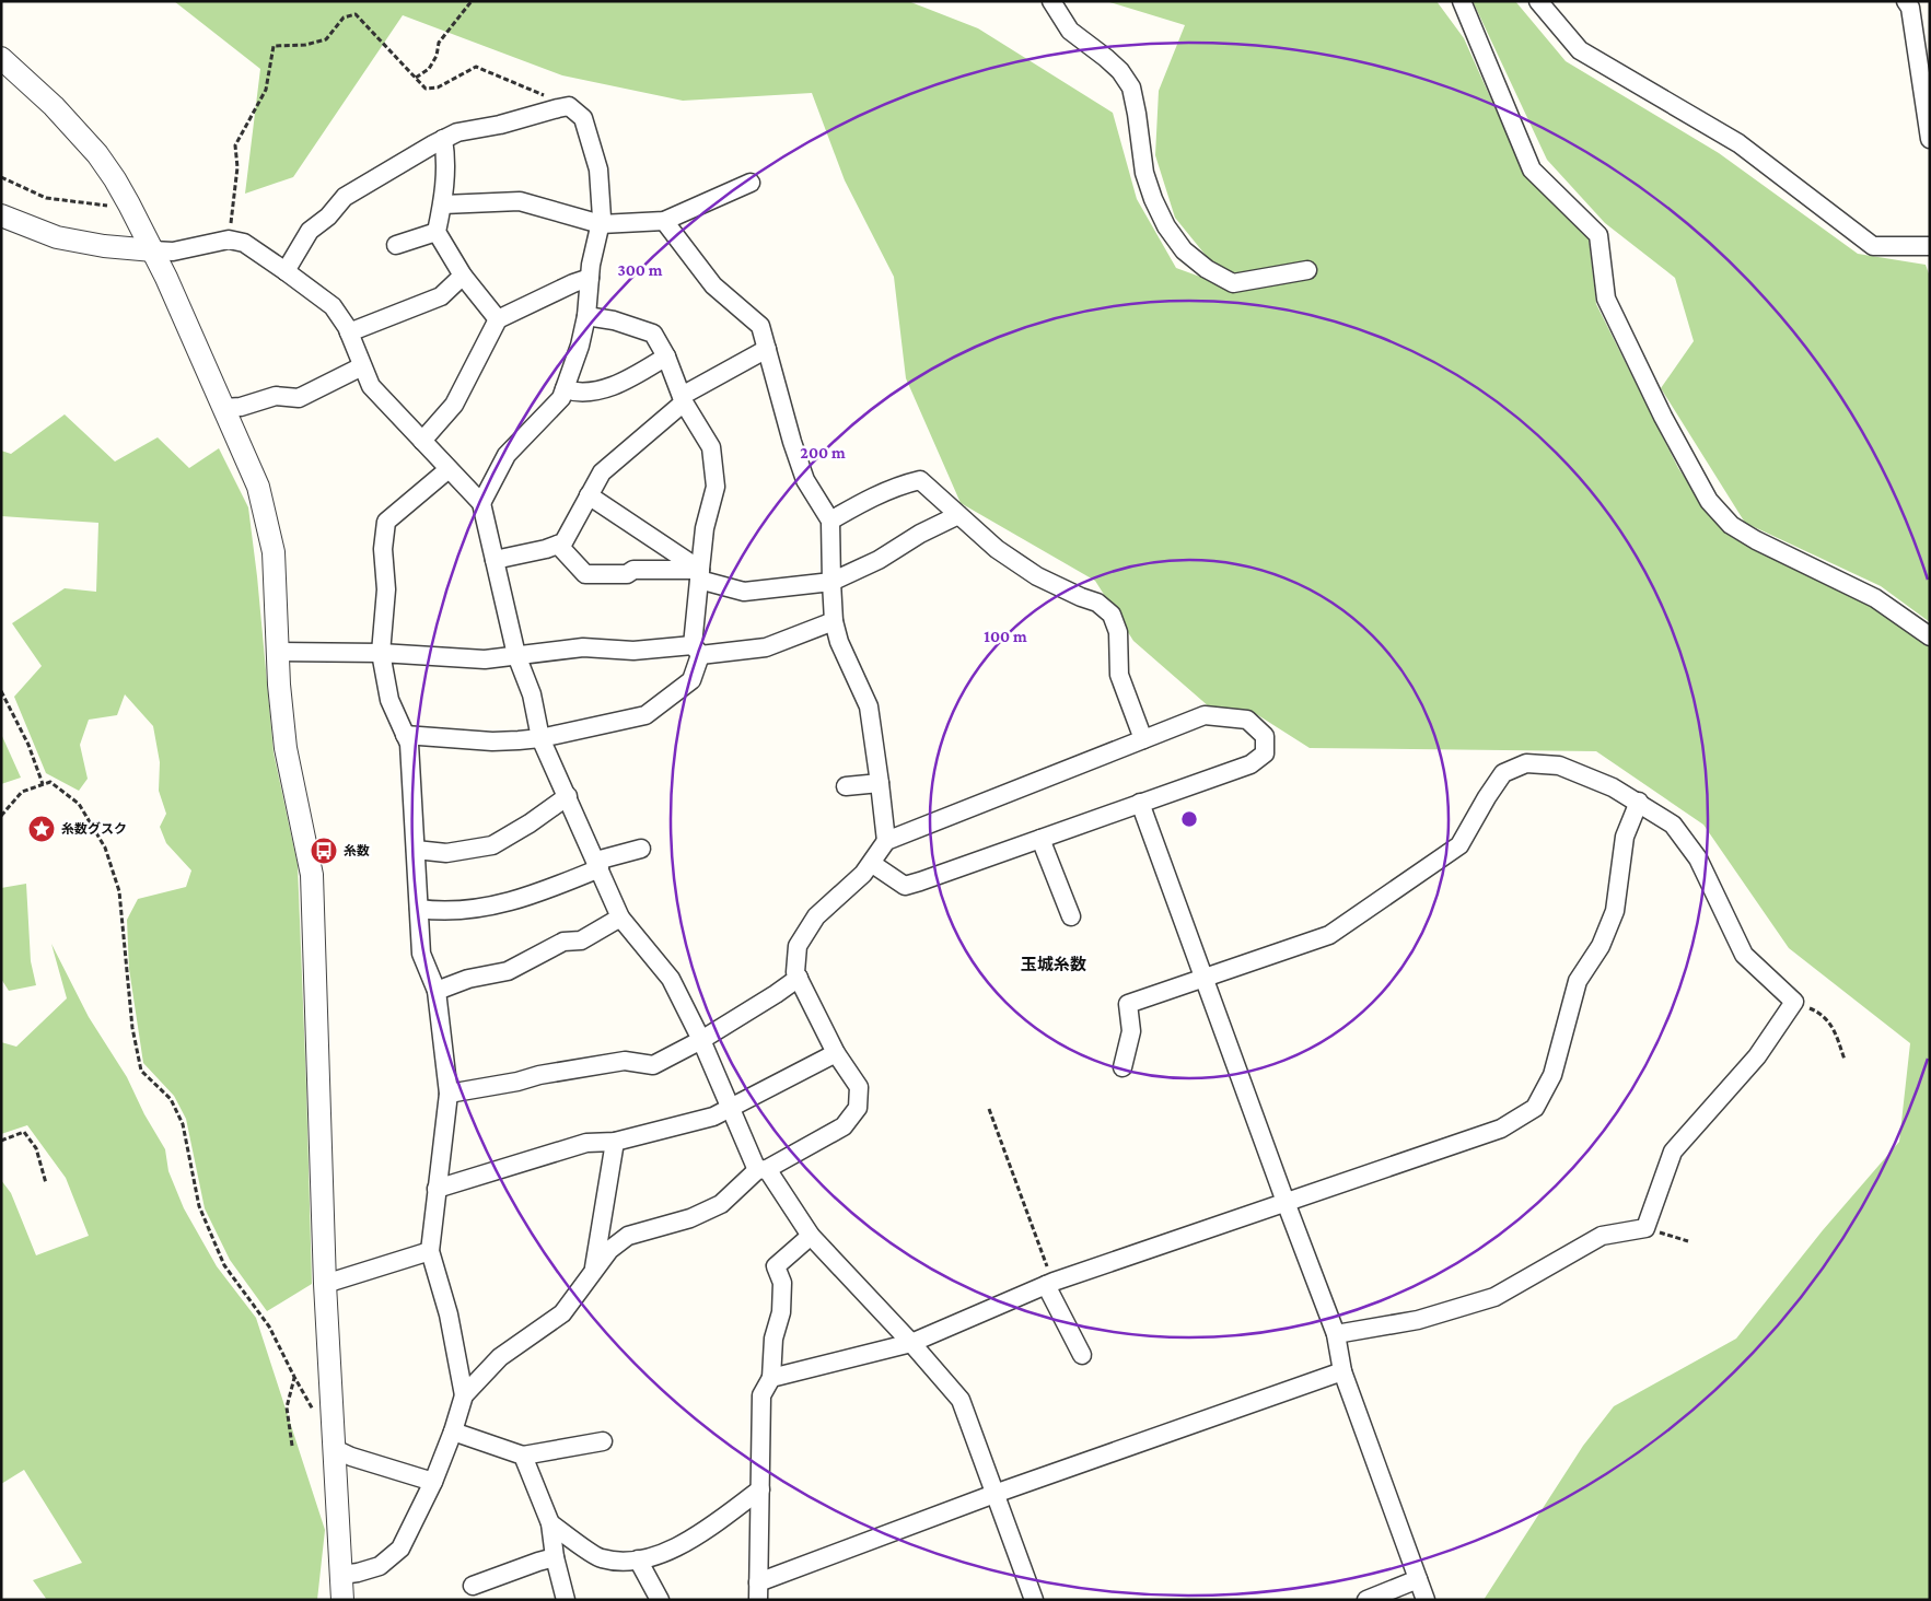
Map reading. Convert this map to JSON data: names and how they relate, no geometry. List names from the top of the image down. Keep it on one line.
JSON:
{"districts":["玉城糸数"],"places":{"place":["糸数グスク"],"bus stop":["糸数"]},"rings":["300 m","200 m","100 m"]}
